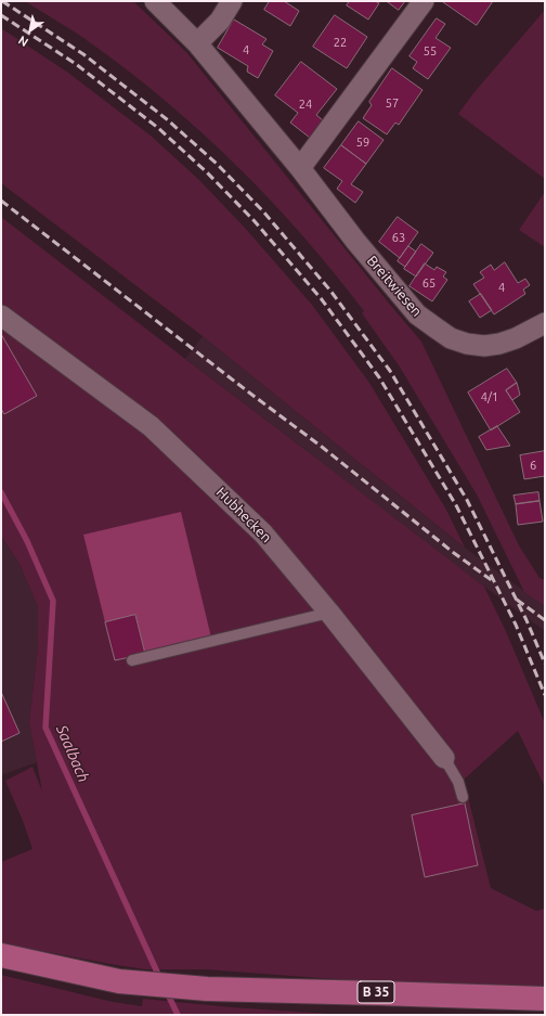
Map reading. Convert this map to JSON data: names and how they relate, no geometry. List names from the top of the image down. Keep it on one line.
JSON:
{"streets":{"main road":["B 35"],"street":["Breitwiesen","Hubhecken"]},"water":["Saalbach"],"house_numbers":["22","4","55","57","24","59","63","65","4","4/1","6"],"north":"bottom left"}
